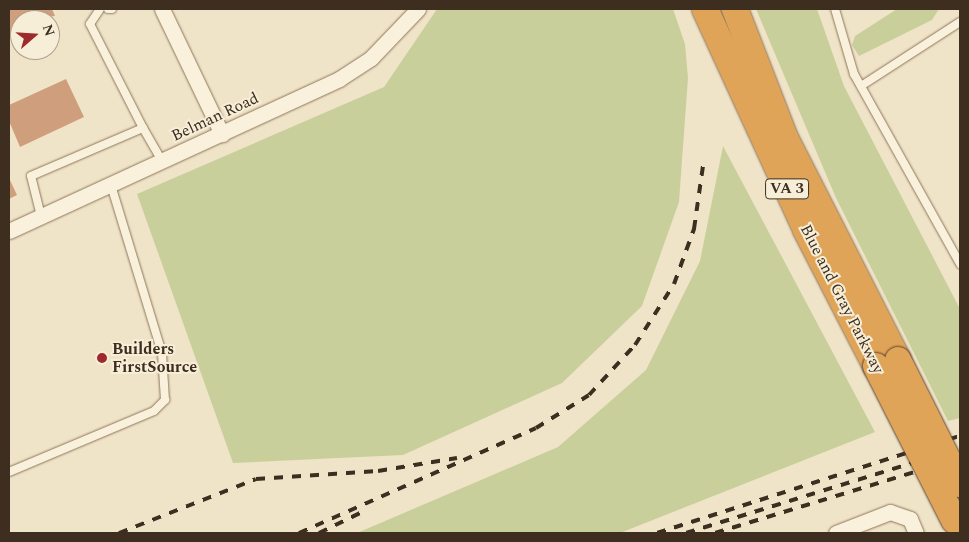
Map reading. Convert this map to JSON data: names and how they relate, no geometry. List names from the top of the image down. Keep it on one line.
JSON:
{"streets":{"highway":["VA 3","Blue and Gray Parkway"],"street":["Belman Road"]},"places":["Builders FirstSource"],"north":"right"}
